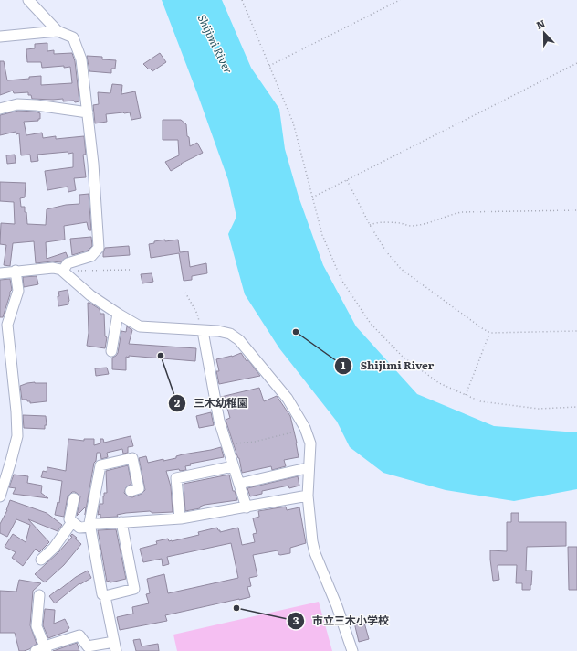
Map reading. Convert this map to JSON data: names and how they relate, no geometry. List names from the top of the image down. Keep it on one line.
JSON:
{"water":["Shijimi River"],"places":["Shijimi River","三木幼稚園","市立三木小学校"],"north":"top"}
